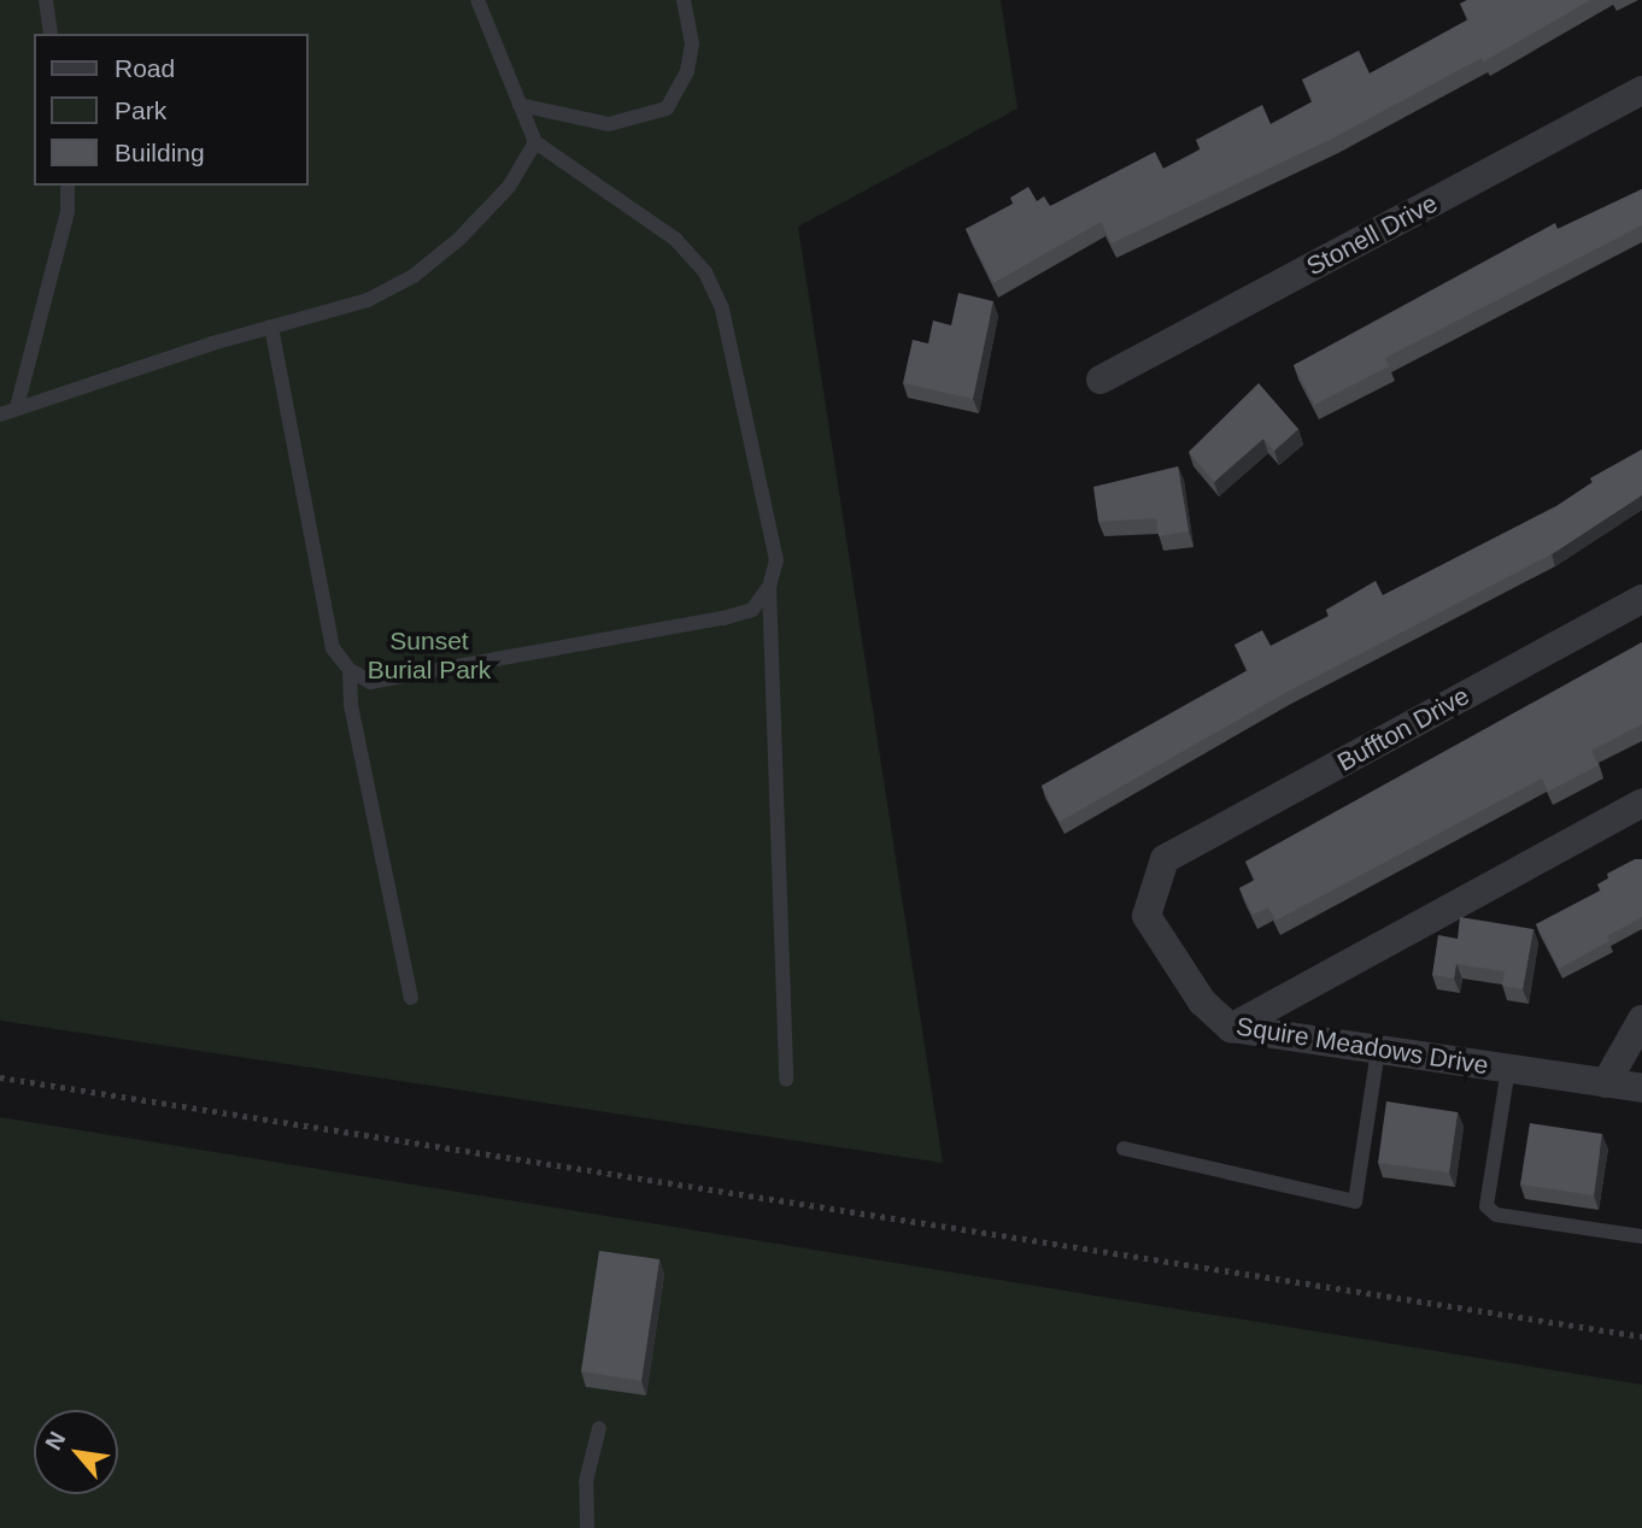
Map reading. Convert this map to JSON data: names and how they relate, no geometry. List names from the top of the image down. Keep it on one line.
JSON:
{"streets":{"street":["Stonell Drive","Buffton Drive","Squire Meadows Drive"]},"crossings":[["Buffton Drive","Squire Meadows Drive"]],"parks":["Sunset Burial Park"],"legend":["Road","Park","Building"],"north":"top left"}
